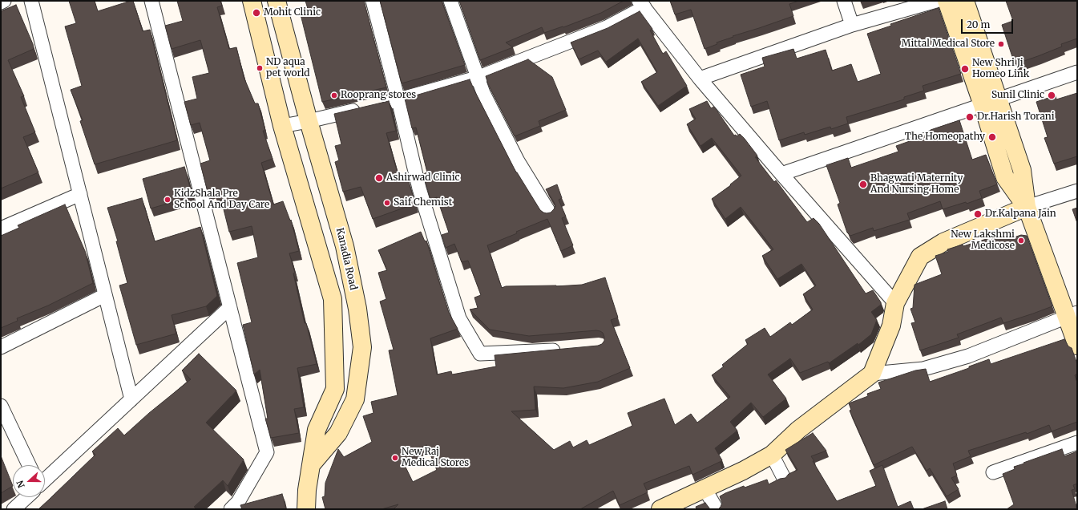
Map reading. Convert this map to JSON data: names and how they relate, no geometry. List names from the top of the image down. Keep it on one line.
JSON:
{"streets":{"main road":["Kanadia Road"]},"places":["Mohit Clinic","Mittal Medical Store","ND aqua pet world","New Shri Ji Homeo Link","Rooprang stores","Sunil Clinic","Dr.Harish Torani","The Homeopathy","Ashirwad Clinic","Bhagwati Maternity And Nursing Home","KidzShala Pre School And Day Care","Saif Chemist","Dr.Kalpana Jain","New Lakshmi Medicose","New Raj Medical Stores"],"scale_bar":"20 m","north":"left"}
